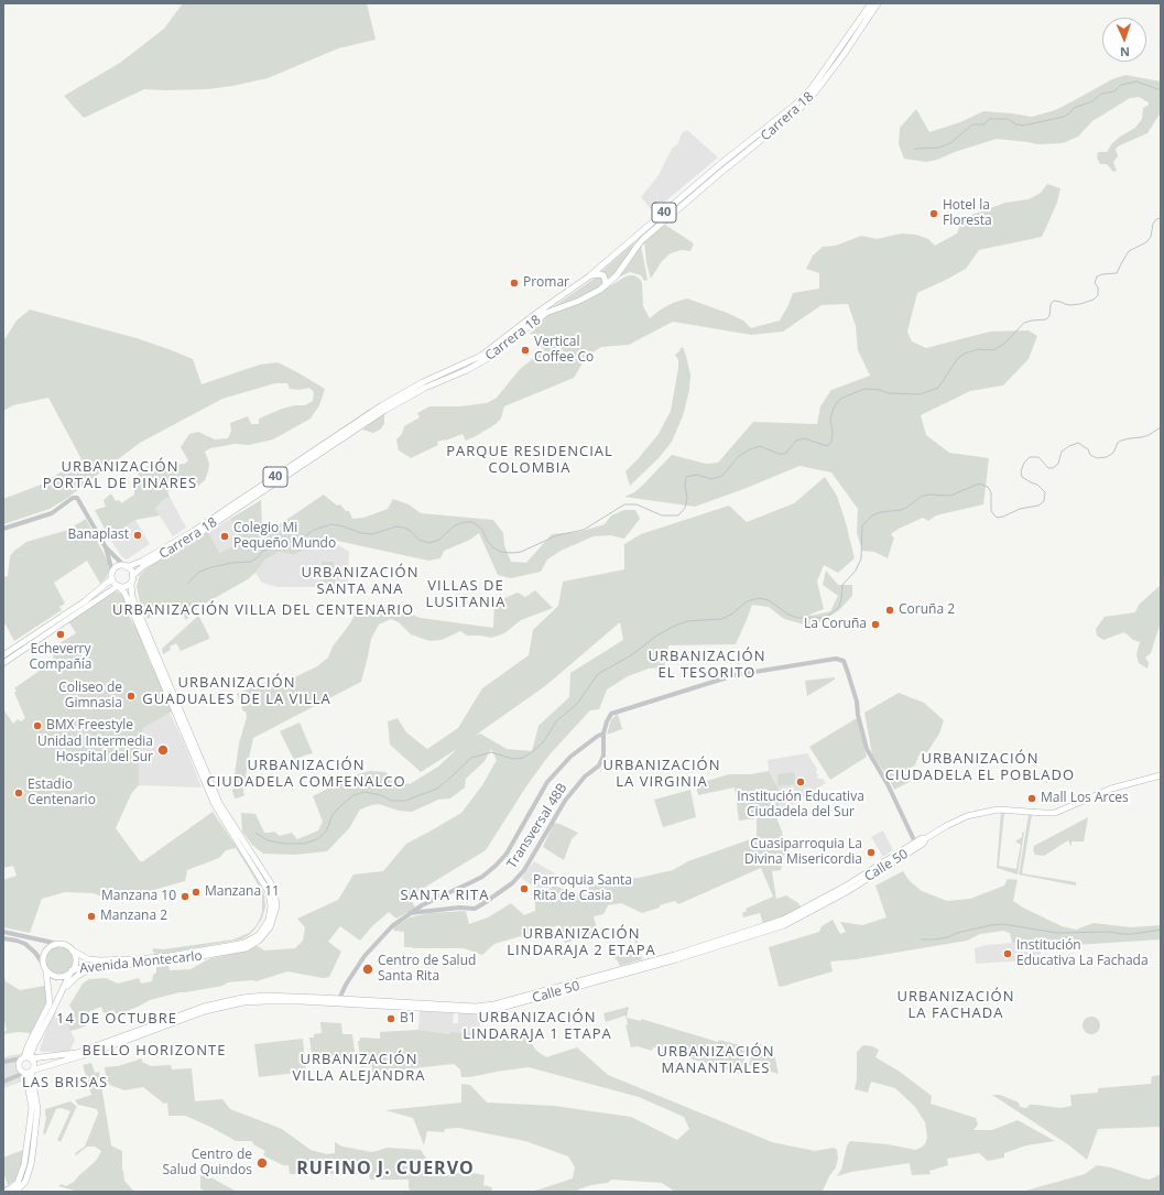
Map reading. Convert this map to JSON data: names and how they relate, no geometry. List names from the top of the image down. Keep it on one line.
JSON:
{"streets":{"main road":["Carrera 18","40","Calle 50","Avenida Montecarlo"],"street":["Transversal 48B"]},"crossings":[["Carrera 18","40"],["Carrera 18","Avenida Montecarlo"],["40","Avenida Montecarlo"]],"districts":["PARQUE RESIDENCIAL COLOMBIA","URBANIZACIÓN PORTAL DE PINARES","URBANIZACIÓN SANTA ANA","VILLAS DE LUSITANIA","URBANIZACIÓN VILLA DEL CENTENARIO","URBANIZACIÓN EL TESORITO","URBANIZACIÓN GUADUALES DE LA VILLA","URBANIZACIÓN CIUDADELA EL POBLADO","URBANIZACIÓN CIUDADELA COMFENALCO","URBANIZACIÓN LA VIRGINIA","SANTA RITA","URBANIZACIÓN LINDARAJA 2 ETAPA","URBANIZACIÓN LA FACHADA","URBANIZACIÓN LINDARAJA 1 ETAPA","14 DE OCTUBRE","BELLO HORIZONTE","URBANIZACIÓN MANANTIALES","URBANIZACIÓN VILLA ALEJANDRA","LAS BRISAS","RUFINO J. CUERVO"],"places":["Hotel la Floresta","Promar","Vertical Coffee Co","Banaplast","Colegio Mi Pequeño Mundo","Coruña 2","La Coruña","Echeverry Compañía","Coliseo de Gimnasia","BMX Freestyle","Unidad Intermedia Hospital del Sur","Institución Educativa Ciudadela del Sur","Estadio Centenario","Mall Los Arces","Cuasiparroquia La Divina Misericordia","Parroquia Santa Rita de Casia","Manzana 11","Manzana 10","Manzana 2","Institución Educativa La Fachada","Centro de Salud Santa Rita","B1","Centro de Salud Quindos"],"north":"bottom"}
